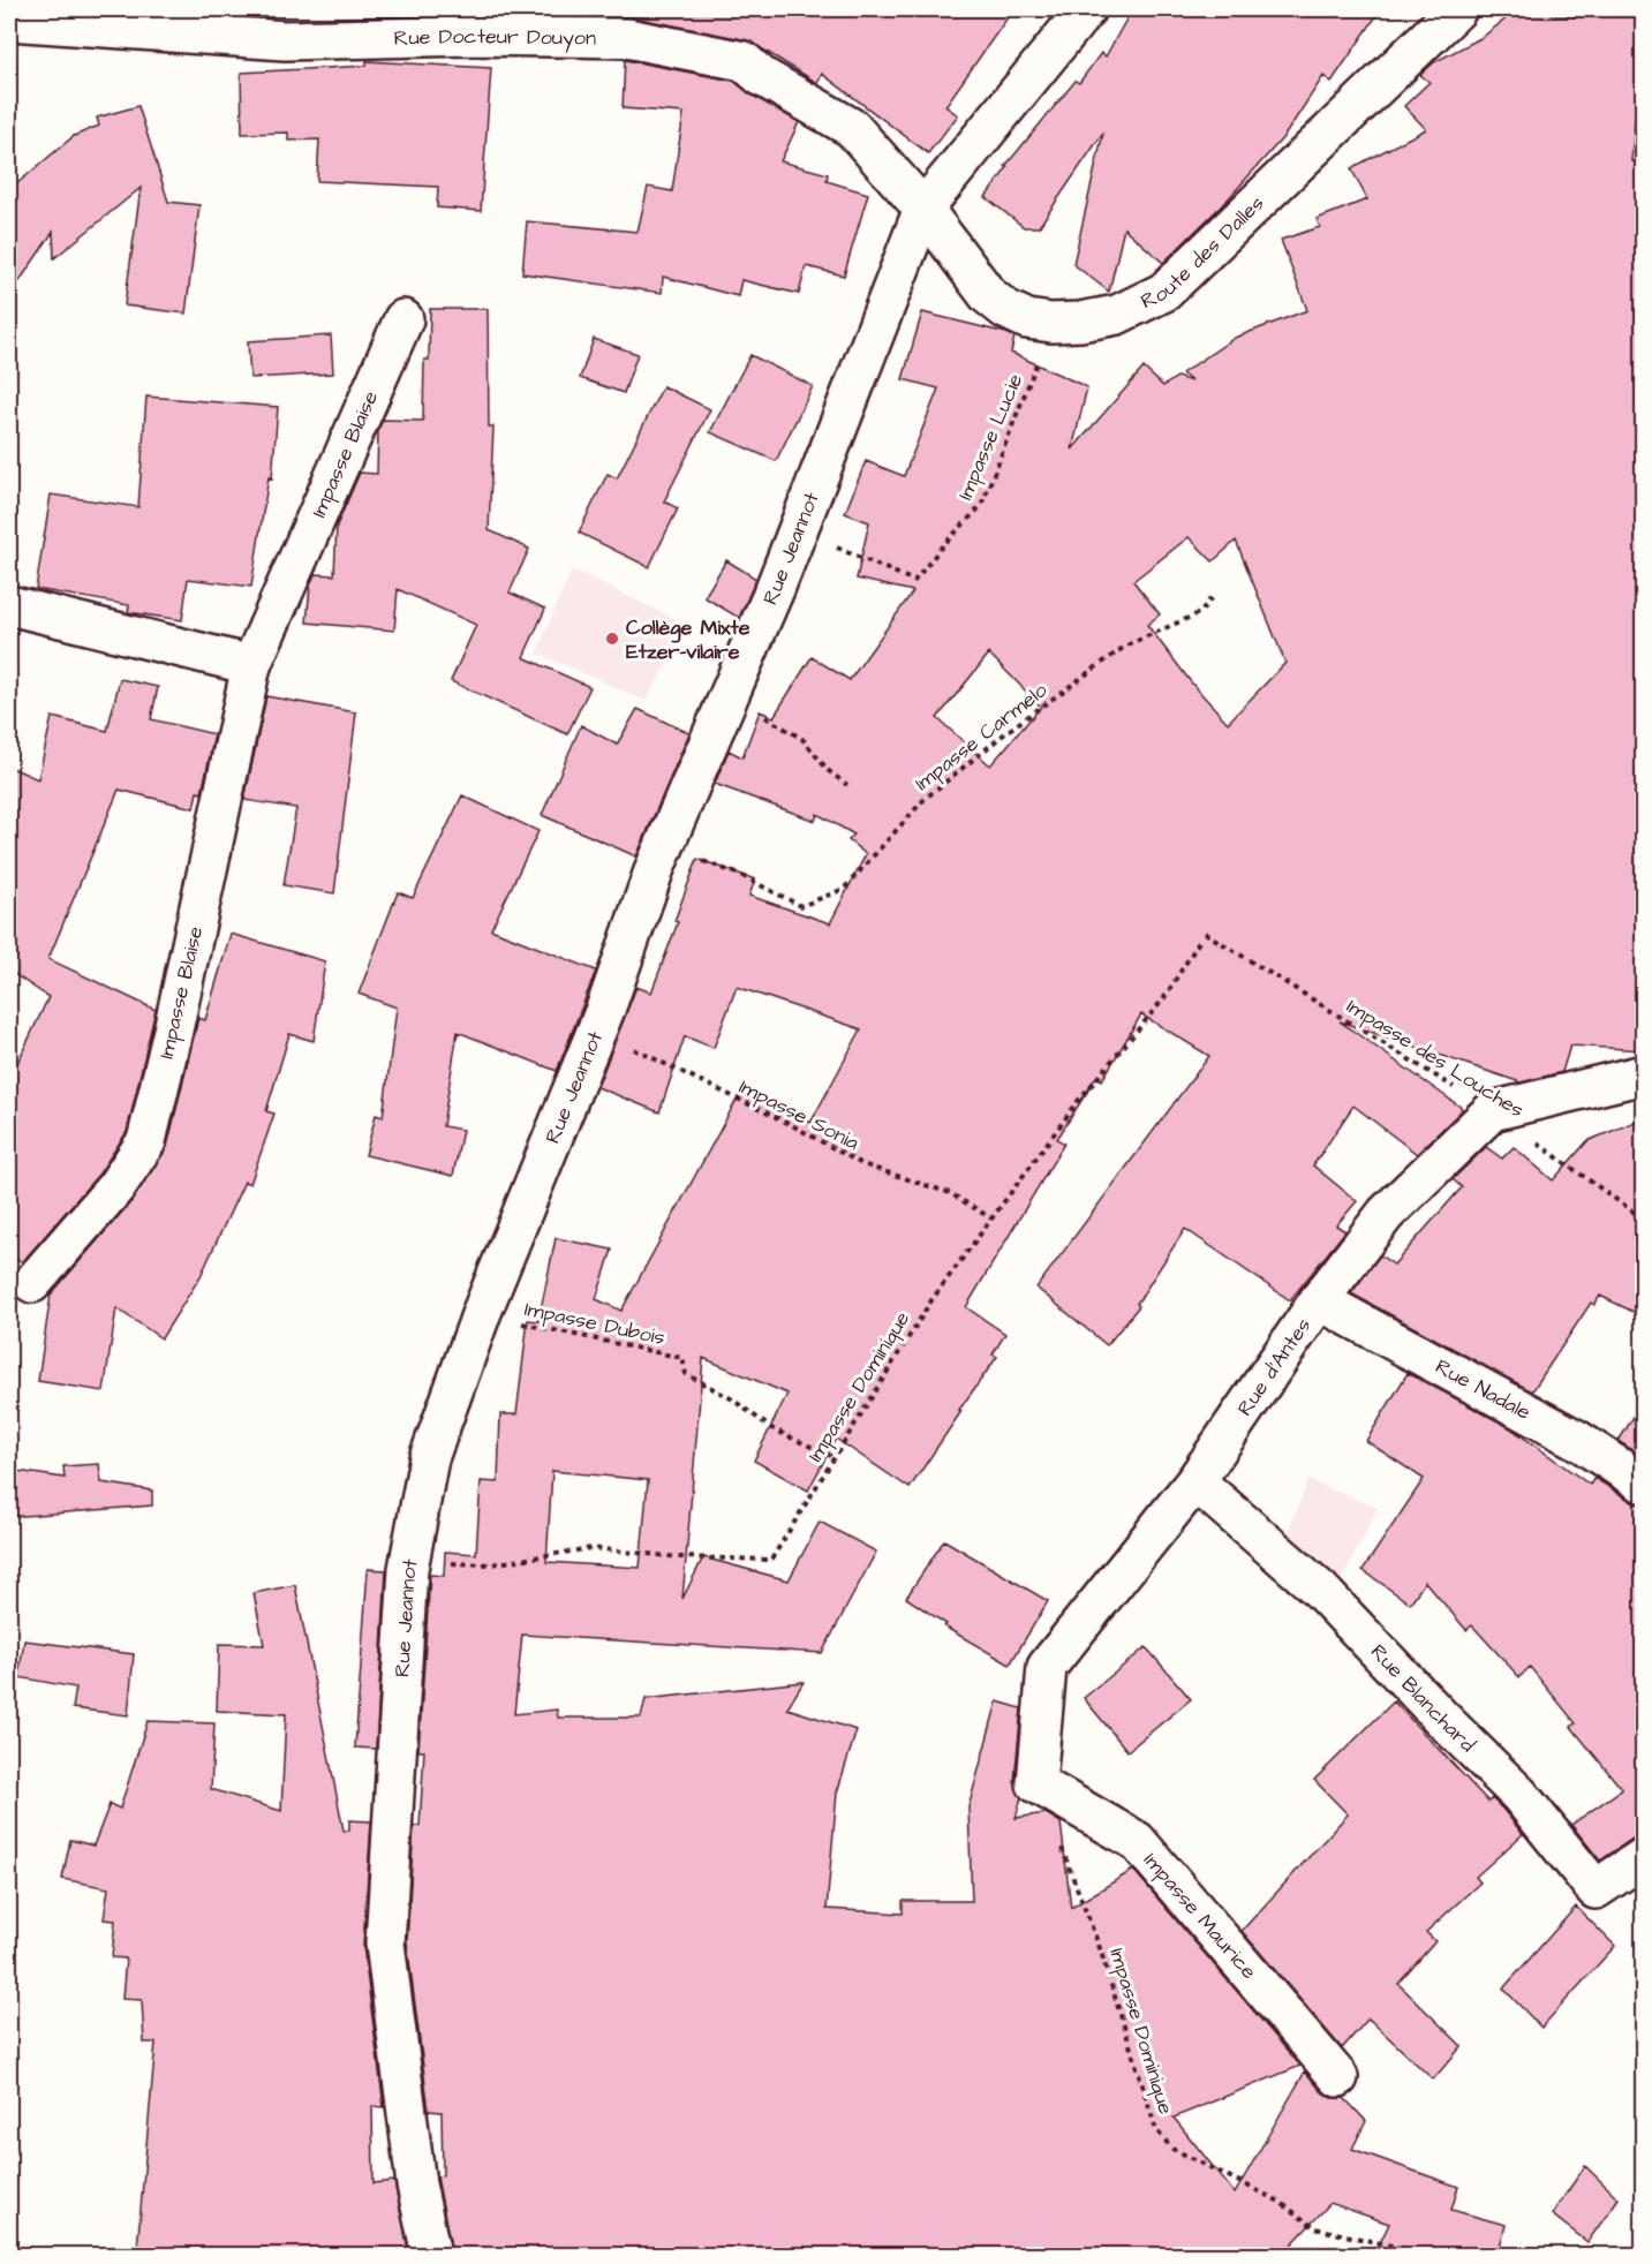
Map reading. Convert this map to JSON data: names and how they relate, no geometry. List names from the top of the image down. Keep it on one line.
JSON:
{"streets":{"street":["Rue Docteur Douyon","Route des Dalles","Impasse Blaise","Rue Jeannot","Rue d'Antes","Rue Nadale","Rue Blanchard","Impasse Maurice"],"path":["Impasse Lucie","Impasse Carmelo","Impasse des Louches","Impasse Sonia","Impasse Dubois","Impasse Dominique"]},"crossings":[["Rue Docteur Douyon","Route des Dalles"],["Rue Docteur Douyon","Rue Jeannot"],["Route des Dalles","Impasse Lucie"],["Route des Dalles","Rue Jeannot"],["Impasse Lucie","Rue Jeannot"],["Rue Jeannot","Impasse Carmelo"],["Rue Jeannot","Impasse Sonia"],["Rue Jeannot","Impasse Dubois"],["Rue Jeannot","Impasse Dominique"],["Impasse des Louches","Rue d'Antes"],["Impasse Sonia","Impasse Dominique"],["Impasse Dubois","Impasse Dominique"],["Rue d'Antes","Rue Nadale"],["Rue d'Antes","Rue Blanchard"],["Rue d'Antes","Impasse Maurice"]],"places":["Collège Mixte Etzer-vilaire"]}
